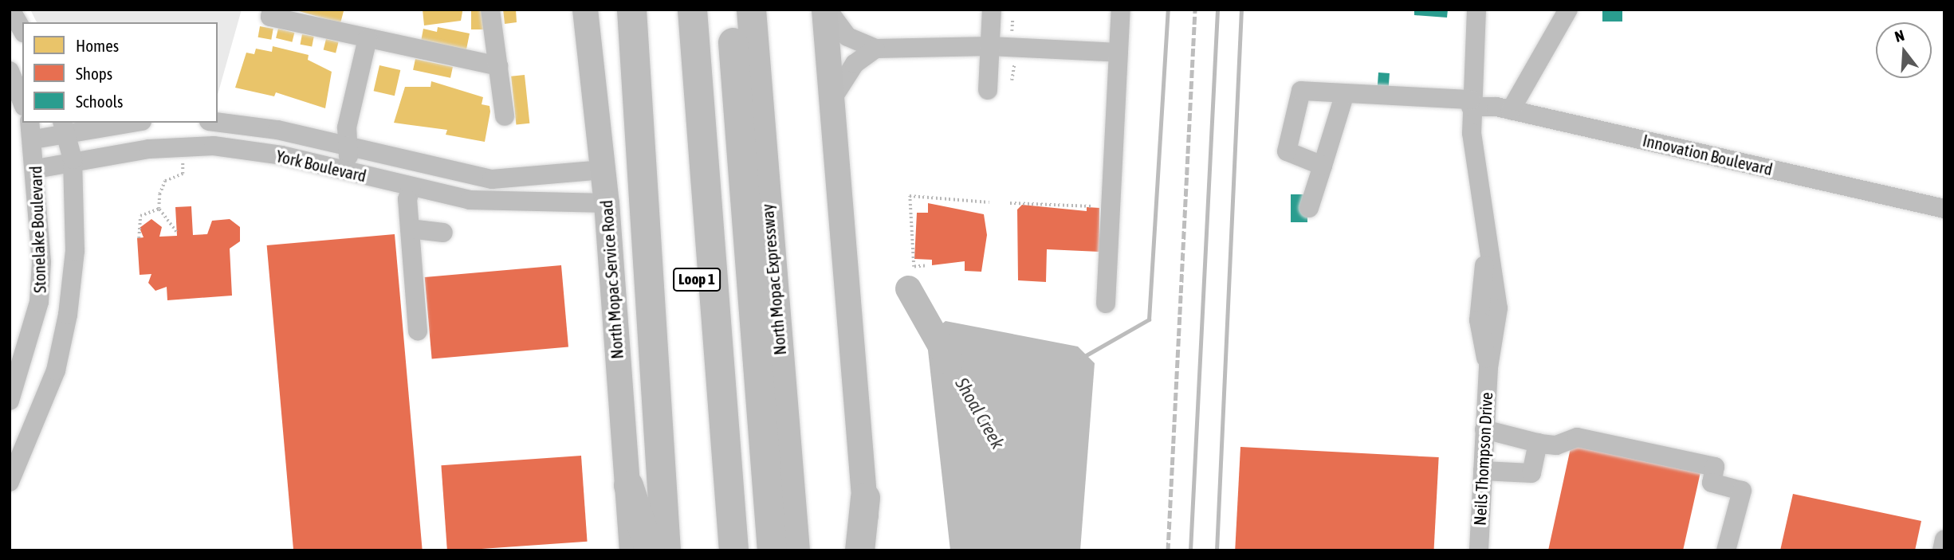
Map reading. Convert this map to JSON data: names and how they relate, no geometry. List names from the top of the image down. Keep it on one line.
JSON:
{"streets":{"highway":["Loop 1","North Mopac Expressway"],"main road":["North Mopac Service Road"],"street":["Innovation Boulevard","York Boulevard","Stonelake Boulevard","Neils Thompson Drive"]},"crossings":[["Innovation Boulevard","Neils Thompson Drive"],["York Boulevard","Stonelake Boulevard"],["York Boulevard","North Mopac Service Road"]],"water":["Shoal Creek"],"legend":["Homes","Shops","Schools"],"north":"top"}
